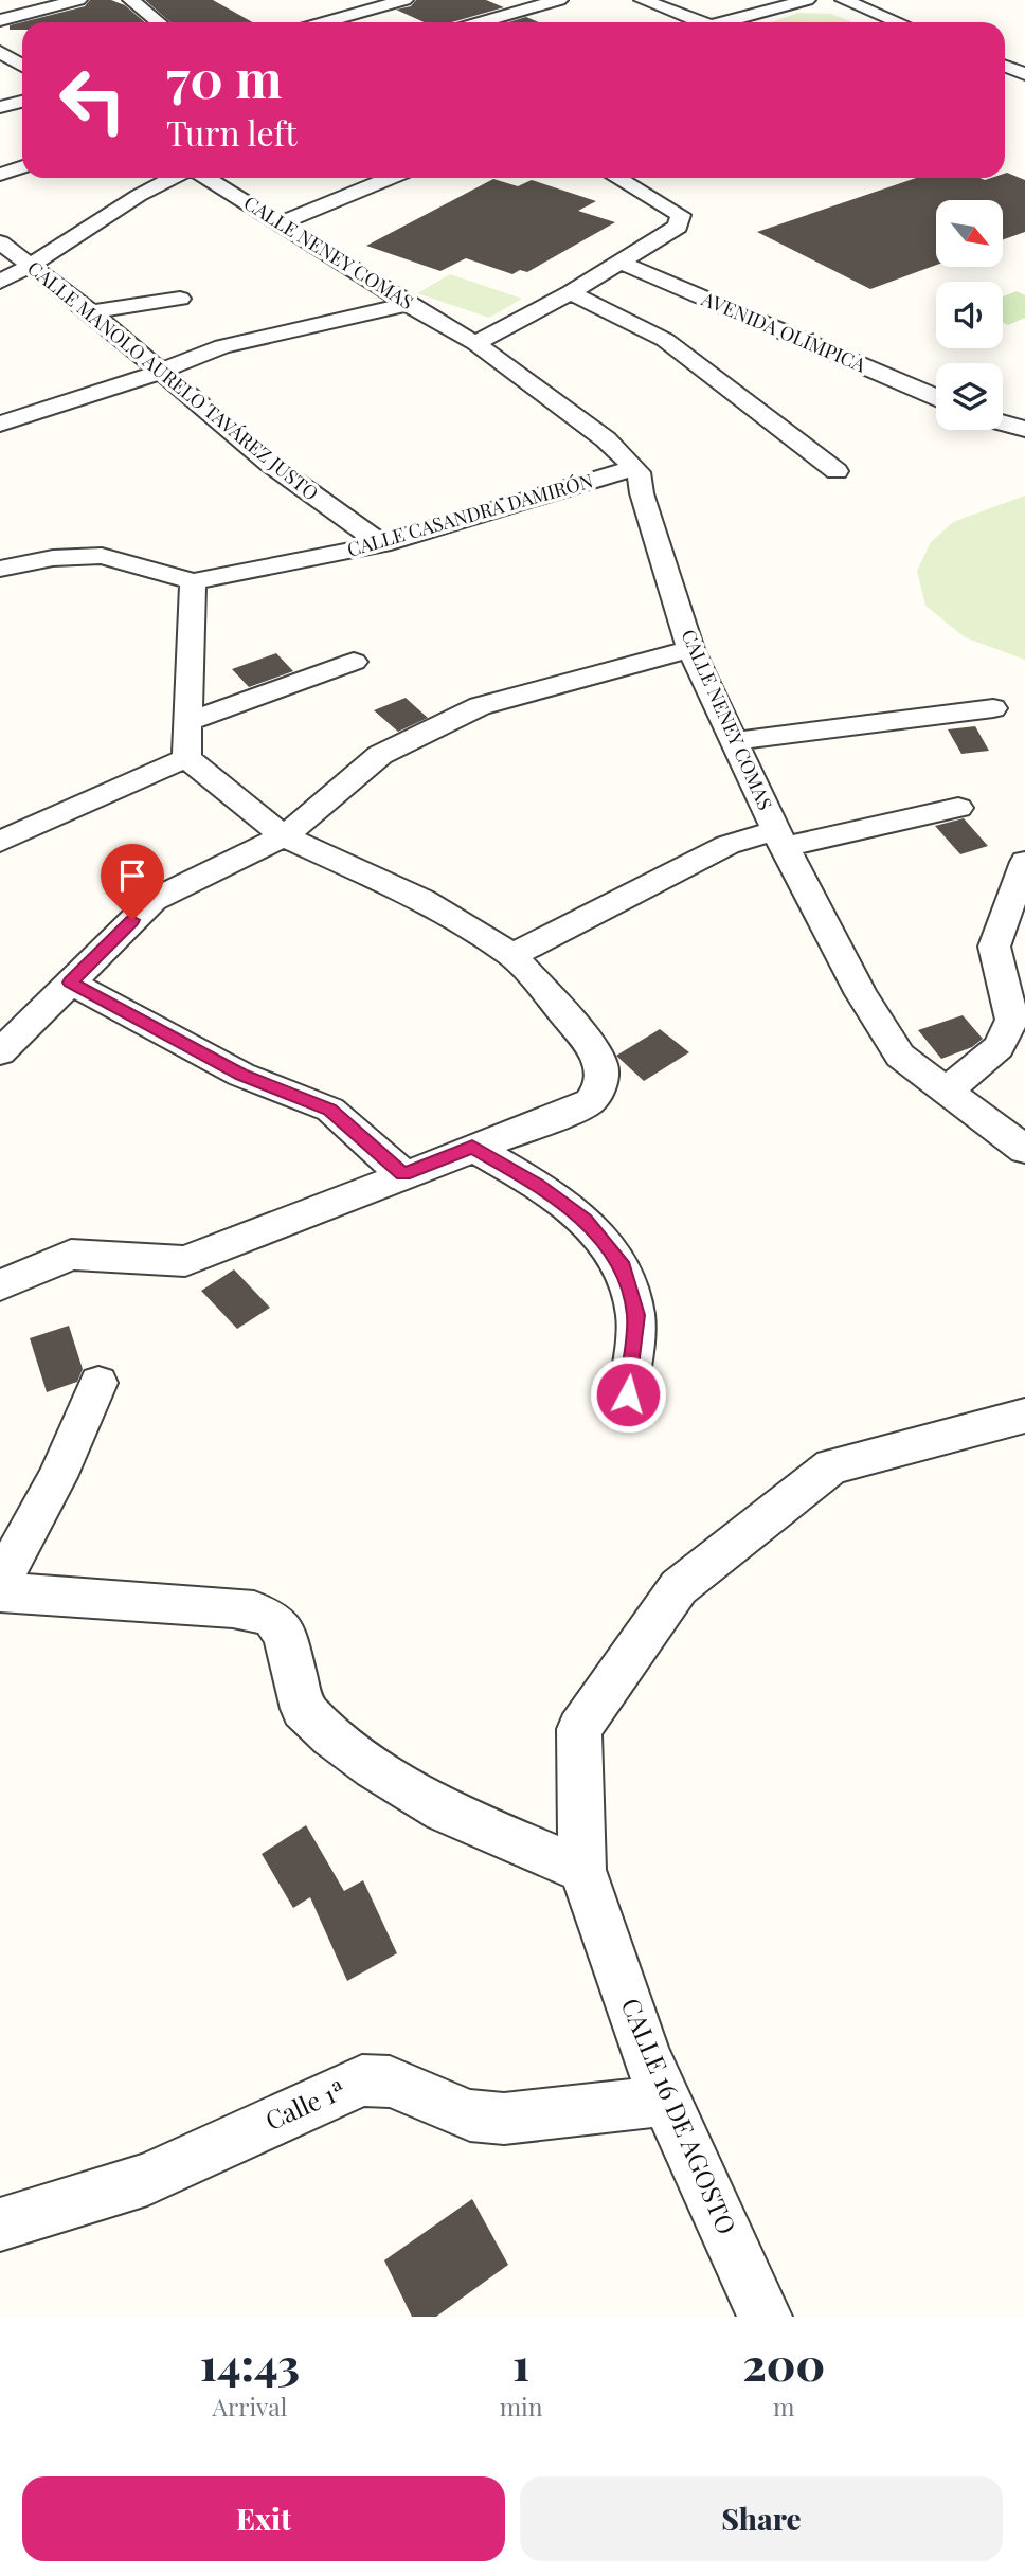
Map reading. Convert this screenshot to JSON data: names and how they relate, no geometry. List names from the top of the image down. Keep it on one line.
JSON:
{"streets":{"street":["CALLE NENEY COMAS","AVENIDA OLÍMPICA","CALLE MANOLO AURELO TAVÁREZ JUSTO","CALLE CASANDRA DAMIRÓN","Calle 1ª","CALLE 16 DE AGOSTO"]},"crossings":[["CALLE NENEY COMAS","CALLE CASANDRA DAMIRÓN"],["CALLE MANOLO AURELO TAVÁREZ JUSTO","CALLE CASANDRA DAMIRÓN"],["Calle 1ª","CALLE 16 DE AGOSTO"]],"north":"bottom right","page":{"turn":["70 m","Turn left"],"eta":["14:43","Arrival","1","min","200","m"],"buttons":["Exit","Share"]}}
